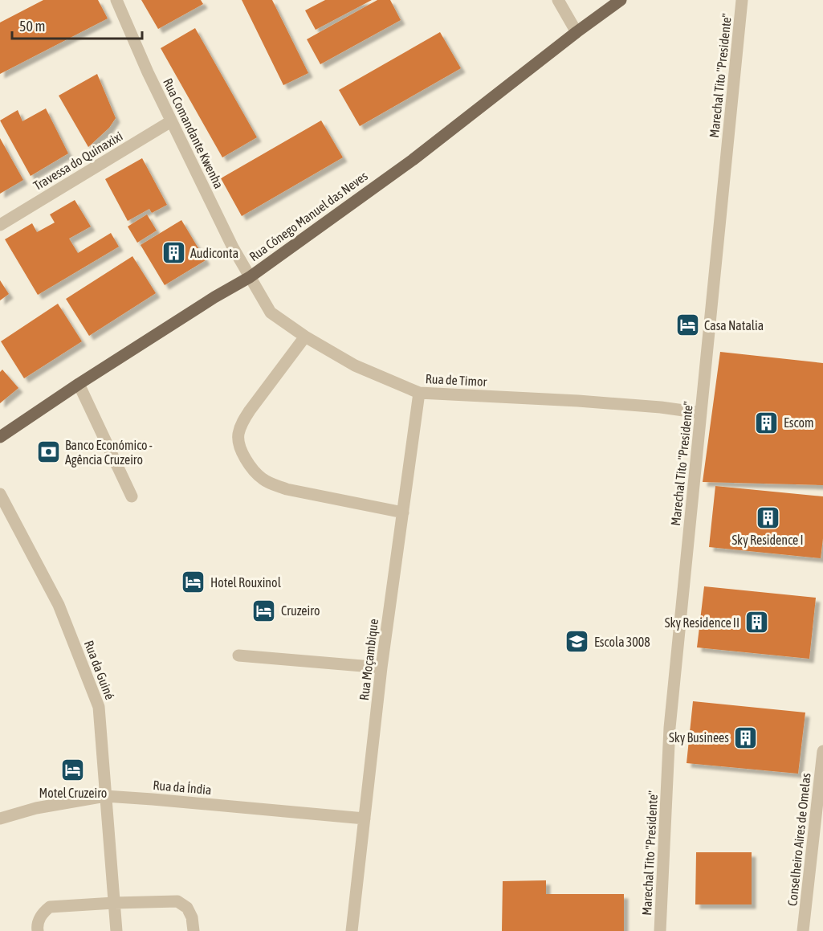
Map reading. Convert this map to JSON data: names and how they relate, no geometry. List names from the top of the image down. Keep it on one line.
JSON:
{"streets":{"main road":["Rua Cónego Manuel das Neves"],"street":["Marechal Tito \"Presidente\"","Rua Comandante Kwenha","Travessa do Quinaxixi","Rua de Timor","Rua Moçambique","Rua da Guiné","Rua da Índia","Conselheiro Aires de Omelas"]},"crossings":[["Marechal Tito \"Presidente\"","Rua de Timor"],["Rua Comandante Kwenha","Travessa do Quinaxixi"],["Rua Comandante Kwenha","Rua Cónego Manuel das Neves"],["Rua Comandante Kwenha","Rua de Timor"],["Rua Cónego Manuel das Neves","Rua de Timor"],["Rua de Timor","Rua Moçambique"],["Rua Moçambique","Rua da Índia"],["Rua da Guiné","Rua da Índia"]],"places":{"building":["Audiconta","Escom","Sky Residence I","Sky Residence II","Sky Businees"],"hotel":["Casa Natalia","Hotel Rouxinol","Cruzeiro","Motel Cruzeiro"],"bank":["Banco Económico - Agência Cruzeiro"],"school or university":["Escola 3008"]},"scale_bar":"50 m"}
